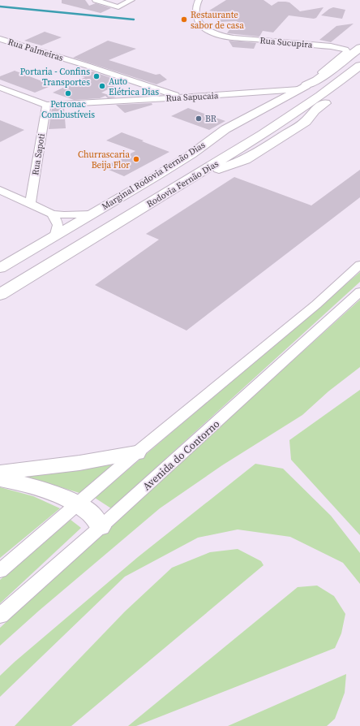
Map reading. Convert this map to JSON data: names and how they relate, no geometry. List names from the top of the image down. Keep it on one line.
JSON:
{"streets":{"highway":["Rodovia Fernão Dias"],"main road":["Marginal Rodovia Fernão Dias"],"street":["Rua Sucupira","Rua Palmeiras","Rua Sapucaia","Rua Sapoti","Avenida do Contorno"]},"crossings":[["Rua Sucupira","Rua Sapucaia"],["Rua Sucupira","Marginal Rodovia Fernão Dias"],["Rua Palmeiras","Rua Sapucaia"],["Rua Sapucaia","Rua Sapoti"],["Rua Sapucaia","Marginal Rodovia Fernão Dias"]],"places":["Restaurante sabor de casa","Portaria - Confins Transportes","Auto Elétrica Dias","Petronac Combustíveis","BR","Churrascaria Beija Flor"]}
